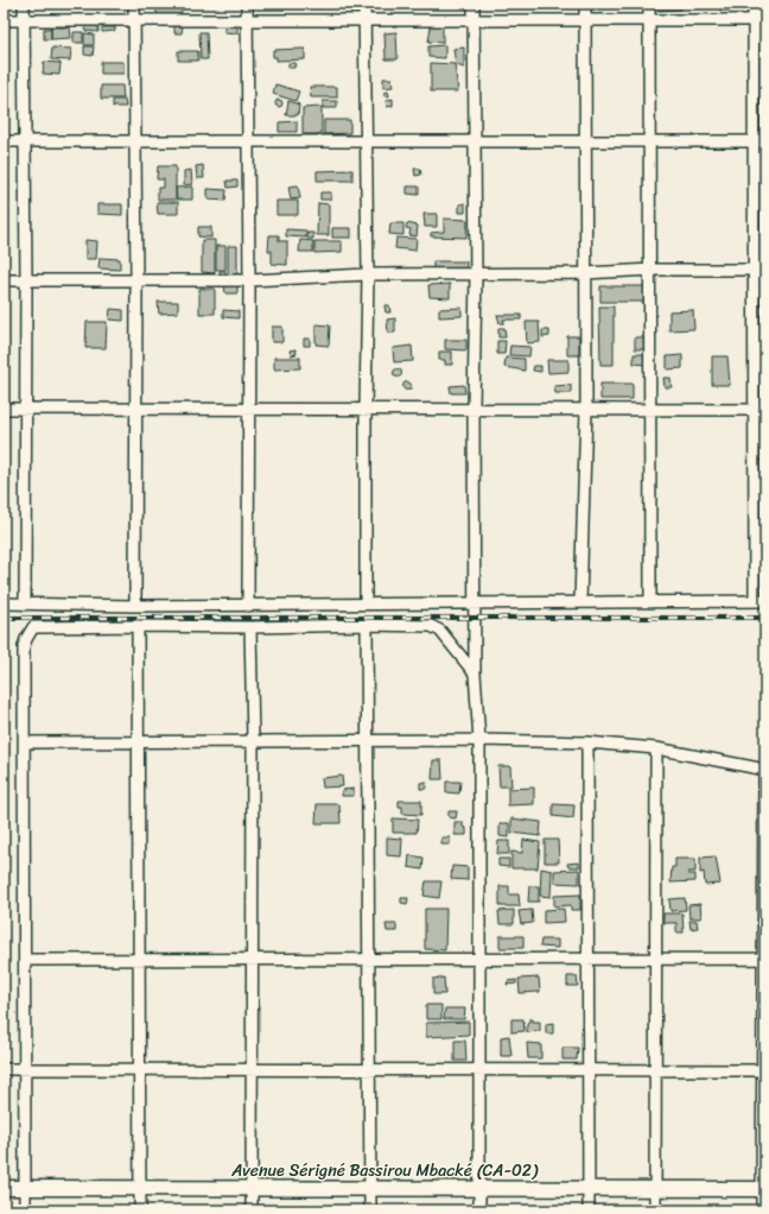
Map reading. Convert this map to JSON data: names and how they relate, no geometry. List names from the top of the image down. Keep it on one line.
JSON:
{"streets":{"main road":["Avenue Sérigné Bassirou Mbacké (CA-02)"]}}
